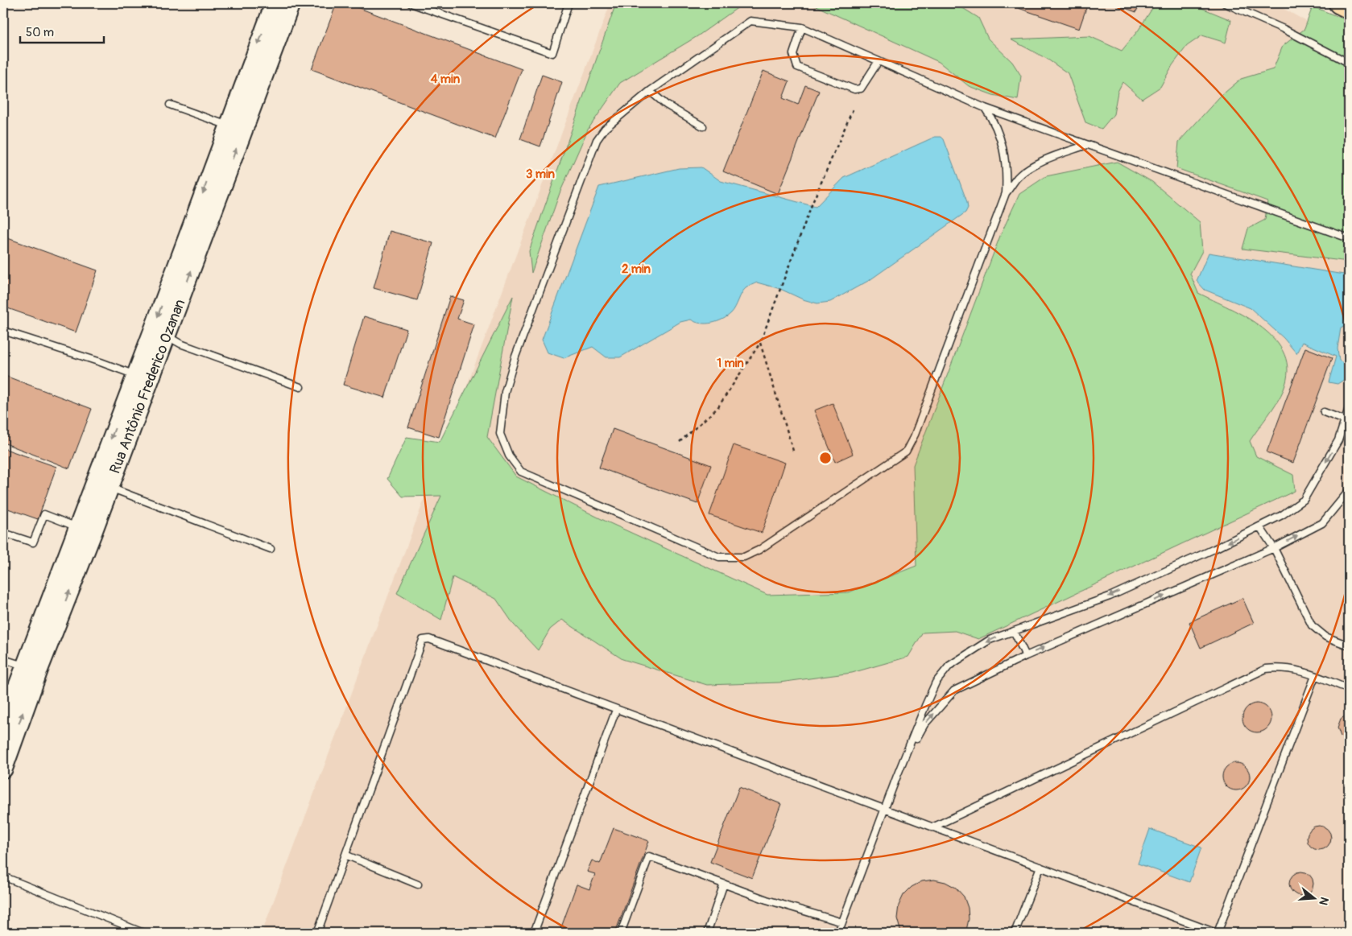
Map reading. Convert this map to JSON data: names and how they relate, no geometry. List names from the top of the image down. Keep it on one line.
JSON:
{"streets":{"main road":["Rua Antônio Frederico Ozanan"]},"scale_bar":"50 m","north":"right","rings":["4 min","3 min","2 min","1 min"]}
